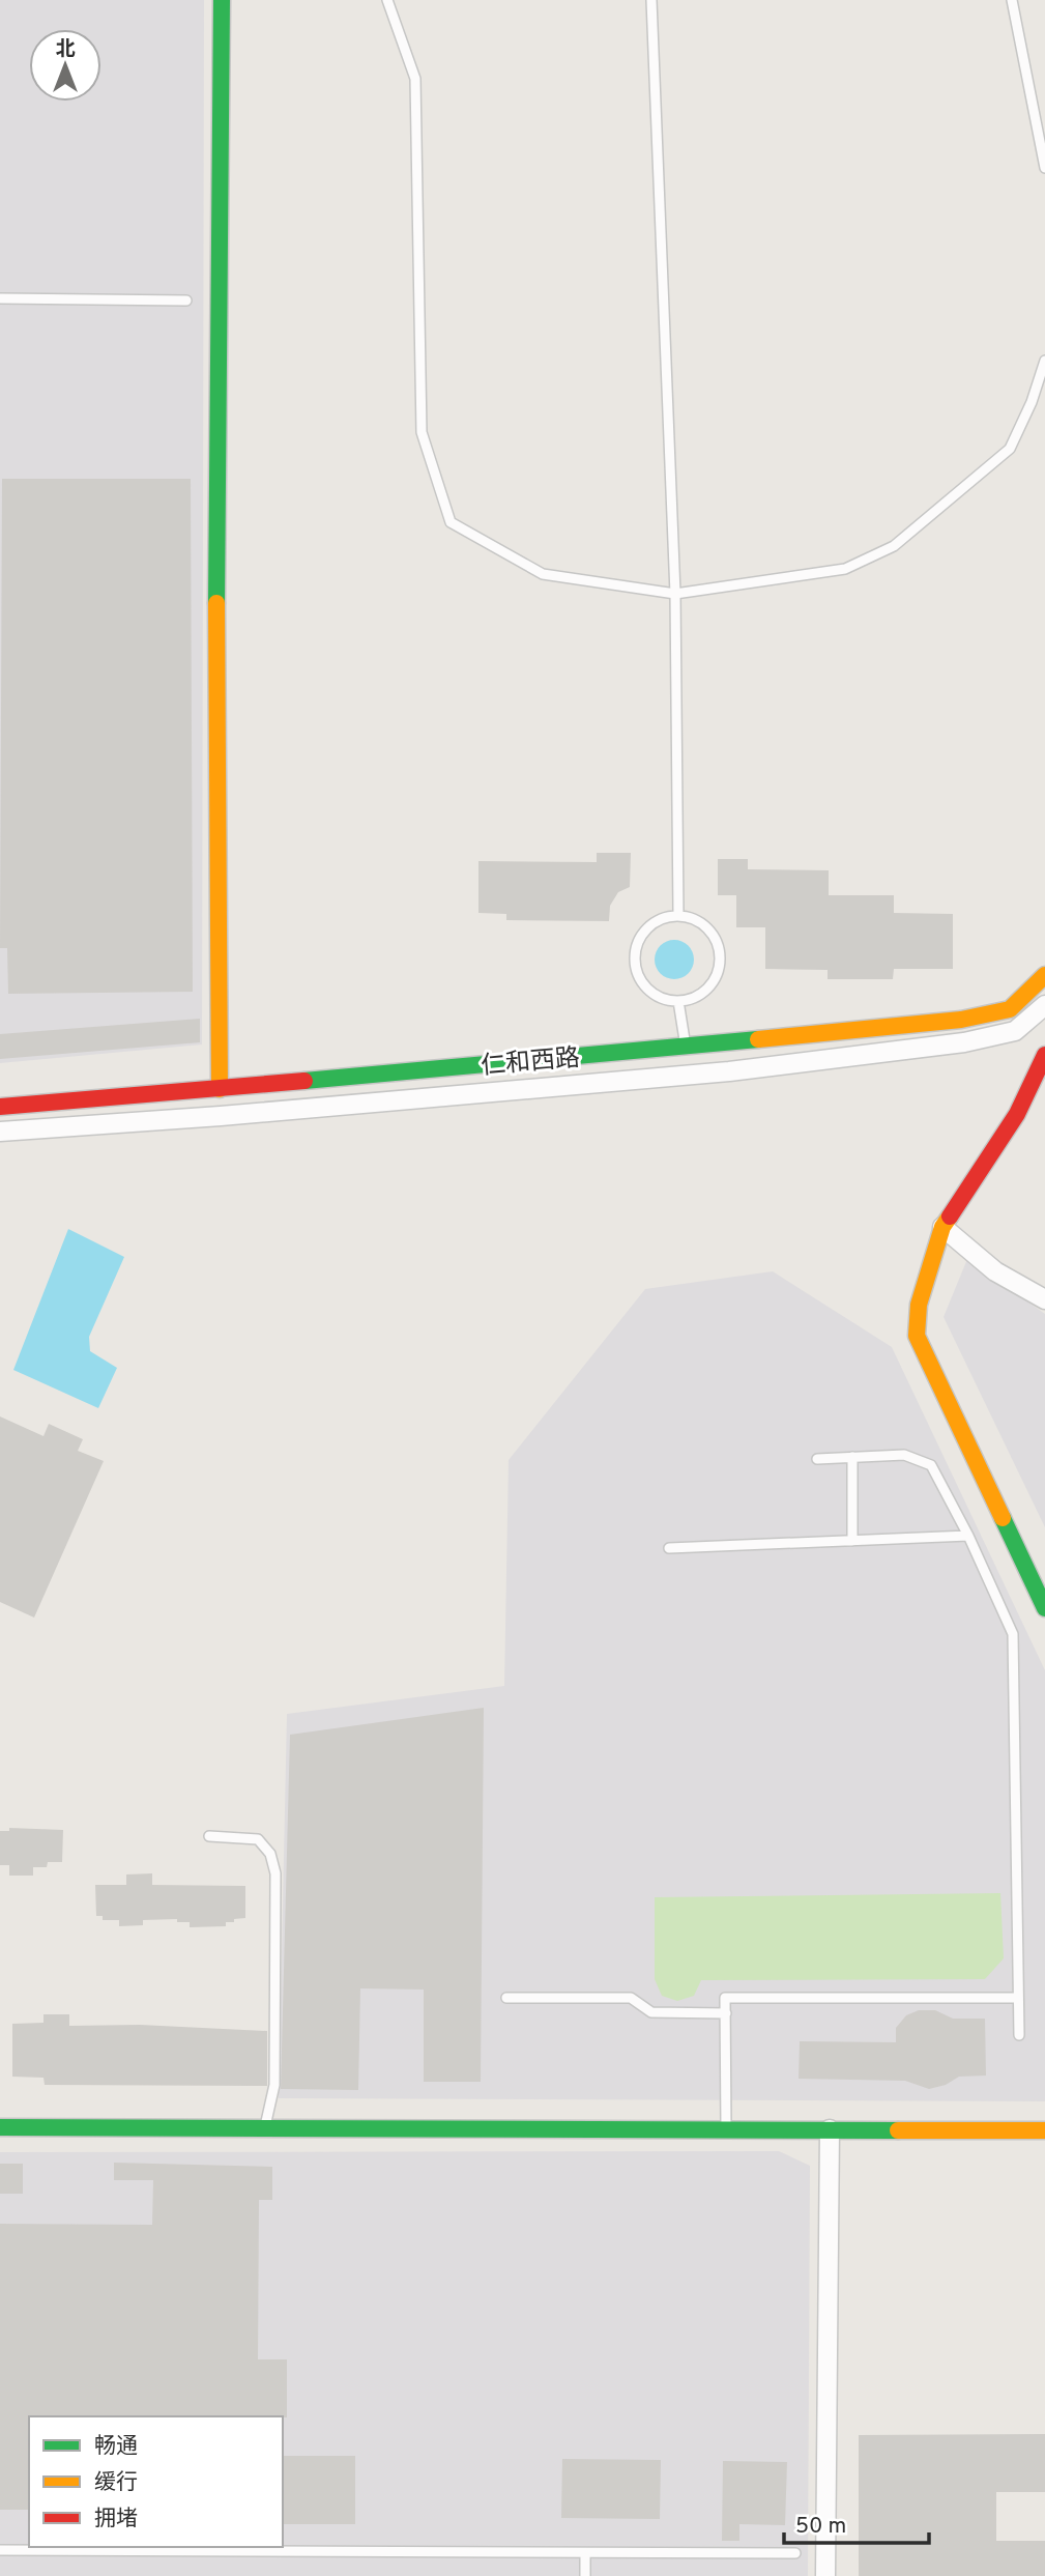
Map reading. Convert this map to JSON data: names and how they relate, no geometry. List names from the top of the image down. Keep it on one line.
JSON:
{"streets":{"street":["仁和西路"]},"legend":["畅通","缓行","拥堵"],"scale_bar":"50 m","north":"top"}
